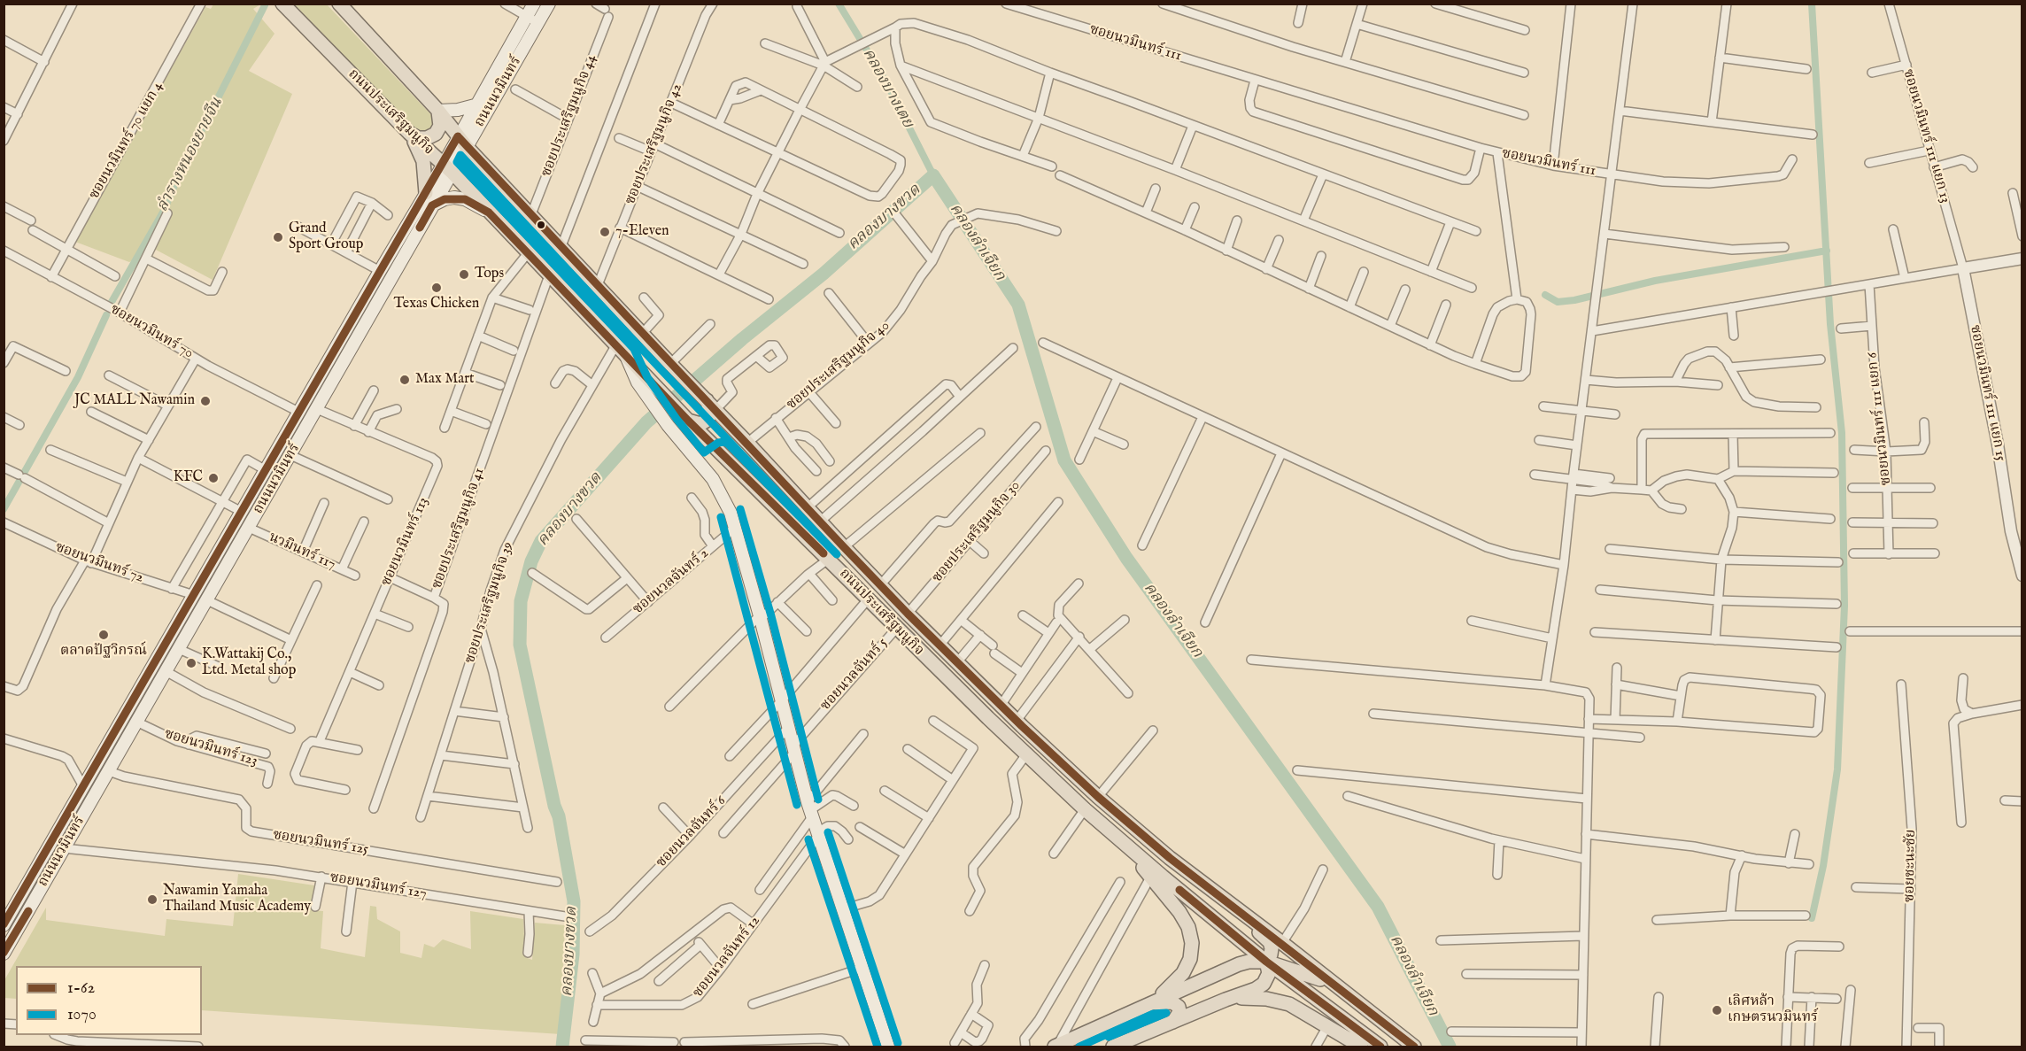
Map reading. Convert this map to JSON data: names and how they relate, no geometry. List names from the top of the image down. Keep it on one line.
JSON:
{"streets":{"main road":["ถนนนวมินทร์","ถนนประเสริฐมนูกิจ"],"street":["ซอยนวมินทร์ 111","ซอยประเสริฐมนูกิจ 44","ซอยนวมินทร์ 111 แยก 13","ซอยนวมินทร์ 70 แยก 4","ซอยประเสริฐมนูกิจ 42","ซอยนวมินทร์ 70","ซอยประเสริฐมนูกิจ 40","ซอยนวมินทร์ 111 แยก 15","ซอยนวมินทร์ 111 แยก 6","ซอยประเสริฐมนูกิจ 41","ซอยประเสริฐมนูกิจ 30","ซอยนวมินทร์ 113","นวมินทร์ 117","ซอยนวมินทร์ 72","ซอยนวลจันทร์ 2","ซอยประเสริฐมนูกิจ 39","ซอยนวลจันทร์ 5","ซอยนวมินทร์ 123","ซอยนวลจันทร์ 6","ซอยนวมินทร์ 125","ซอยชะนะชัย","ซอยนวมินทร์ 127","ซอยนวลจันทร์ 12"]},"crossings":[["ถนนนวมินทร์","ถนนประเสริฐมนูกิจ"],["ถนนนวมินทร์","ซอยนวมินทร์ 70"],["ถนนนวมินทร์","ซอยนวมินทร์ 113"],["ถนนนวมินทร์","นวมินทร์ 117"],["ถนนนวมินทร์","ซอยนวมินทร์ 72"],["ถนนนวมินทร์","ซอยนวมินทร์ 123"],["ถนนนวมินทร์","ซอยนวมินทร์ 125"],["ถนนนวมินทร์","ซอยนวมินทร์ 127"],["ถนนประเสริฐมนูกิจ","ซอยประเสริฐมนูกิจ 44"],["ถนนประเสริฐมนูกิจ","ซอยประเสริฐมนูกิจ 42"],["ถนนประเสริฐมนูกิจ","ซอยประเสริฐมนูกิจ 40"],["ถนนประเสริฐมนูกิจ","ซอยประเสริฐมนูกิจ 41"],["ถนนประเสริฐมนูกิจ","ซอยประเสริฐมนูกิจ 30"],["ถนนประเสริฐมนูกิจ","ซอยประเสริฐมนูกิจ 39"],["ถนนประเสริฐมนูกิจ","ซอยนวลจันทร์ 5"],["ซอยนวมินทร์ 111 แยก 13","ซอยนวมินทร์ 111 แยก 15"],["ซอยนวมินทร์ 70 แยก 4","ซอยนวมินทร์ 70"]],"water":["คลองบางเตย","ลำรางหนองยายจีน","คลองบางขวด","คลองลำเจียก"],"places":["7-Eleven","Grand Sport Group","Tops","Texas Chicken","Max Mart","JC MALL Nawamin","KFC","ตลาดปัฐวิกรณ์","K.Wattakij Co., Ltd. Metal shop","Nawamin Yamaha Thailand Music Academy","เลิศหล้า เกษตรนวมินทร์"],"lines":["transit line 1-62","transit line 1070"],"legend":["1-62","1070"]}
